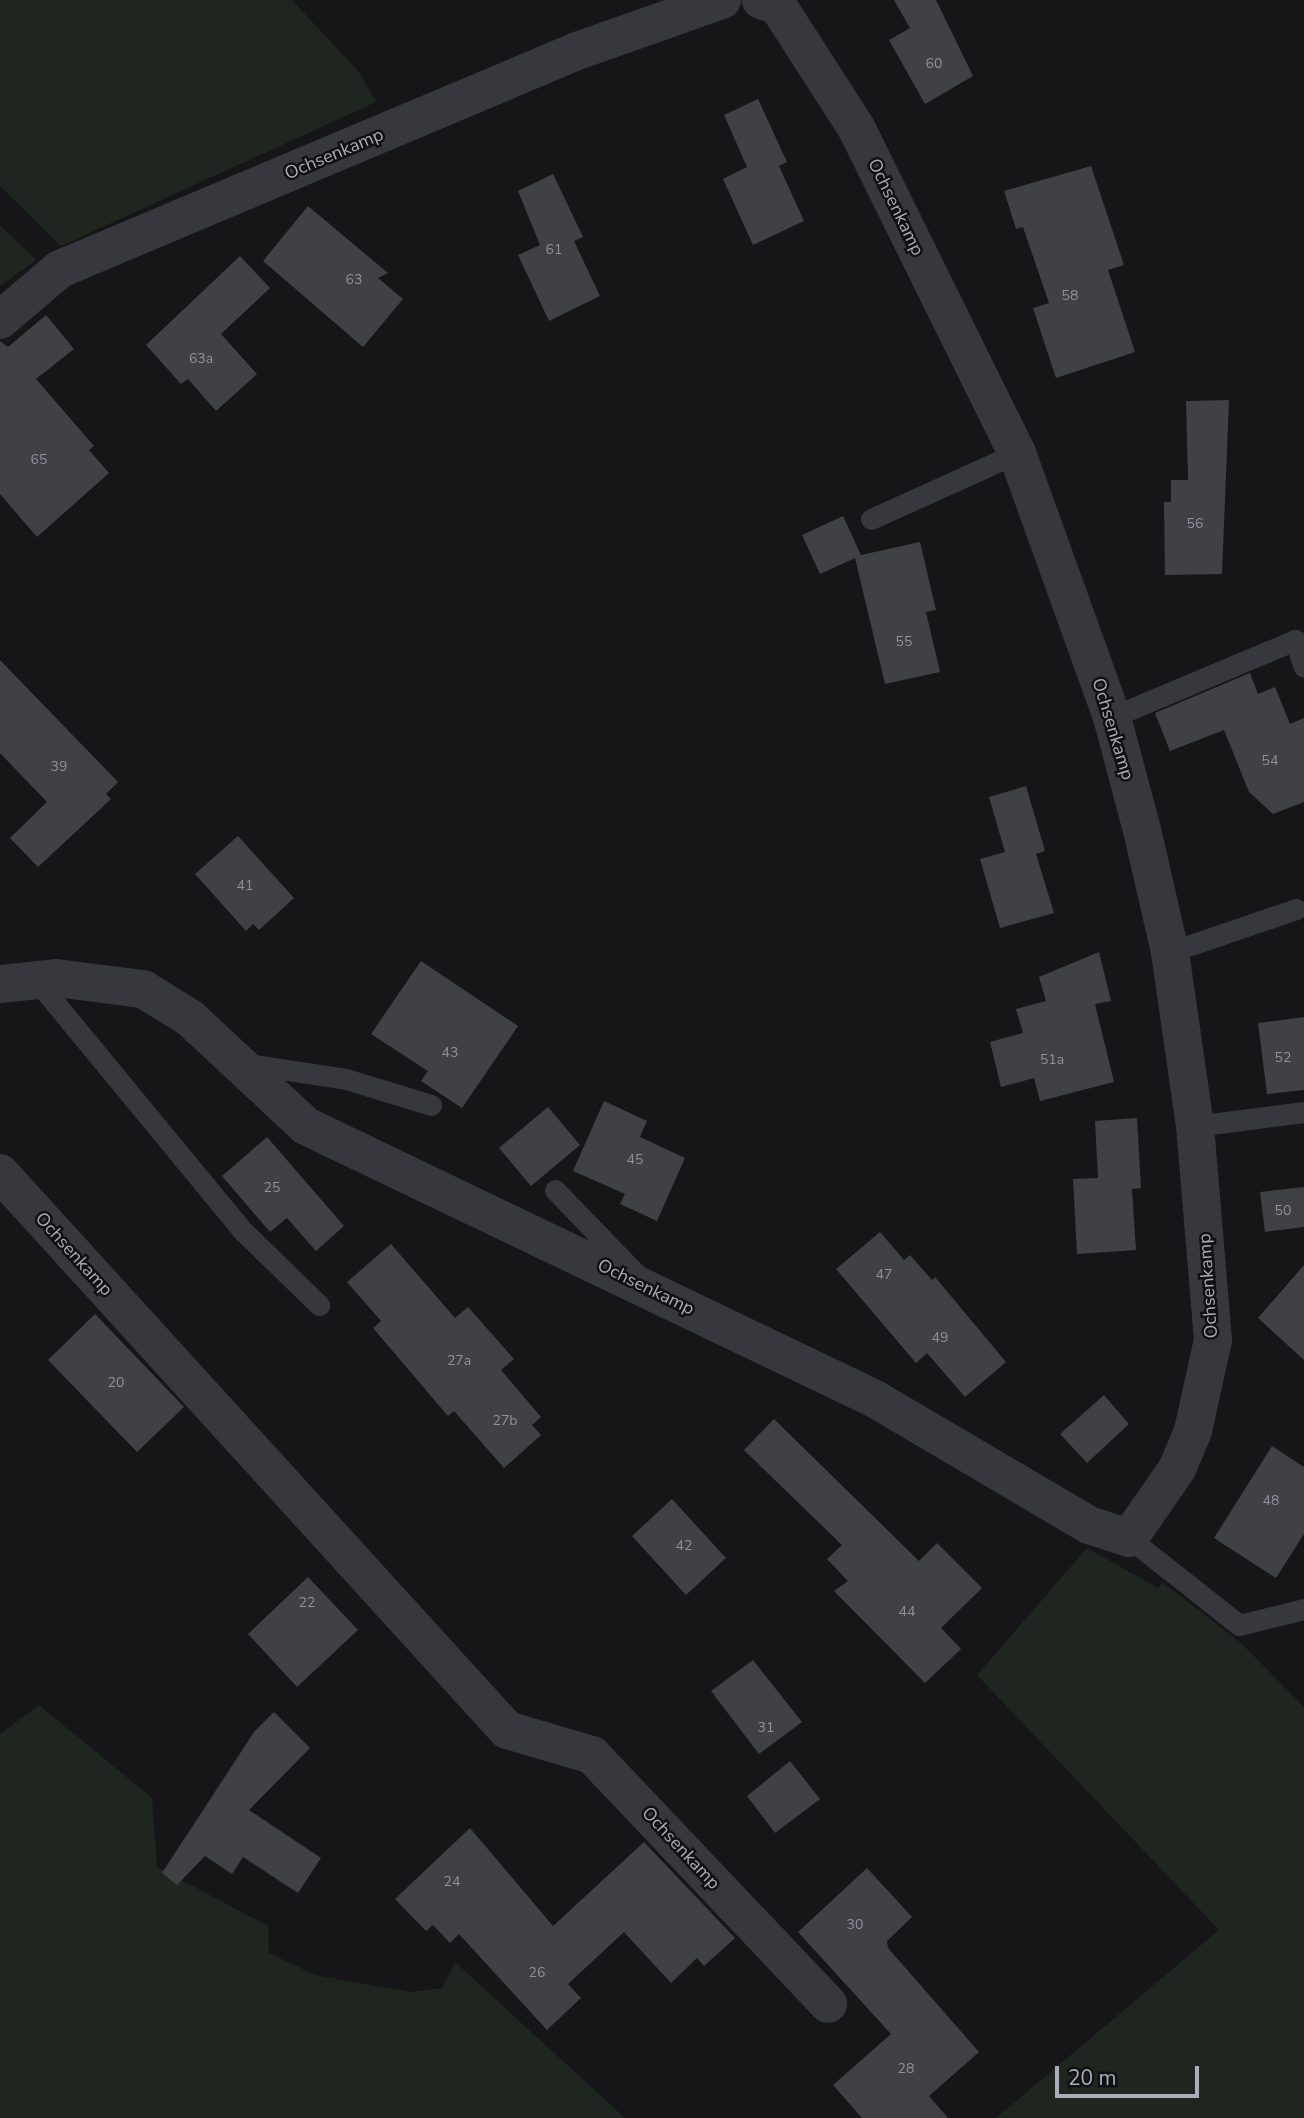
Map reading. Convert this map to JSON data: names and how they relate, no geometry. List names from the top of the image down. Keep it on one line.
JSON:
{"streets":{"street":["Ochsenkamp"]},"house_numbers":["60","61","63","58","63a","65","56","55","54","39","41","43","52","51a","45","25","50","47","49","27a","20","27b","48","42","22","44","31","24","30","26","28"],"scale_bar":"20 m"}
